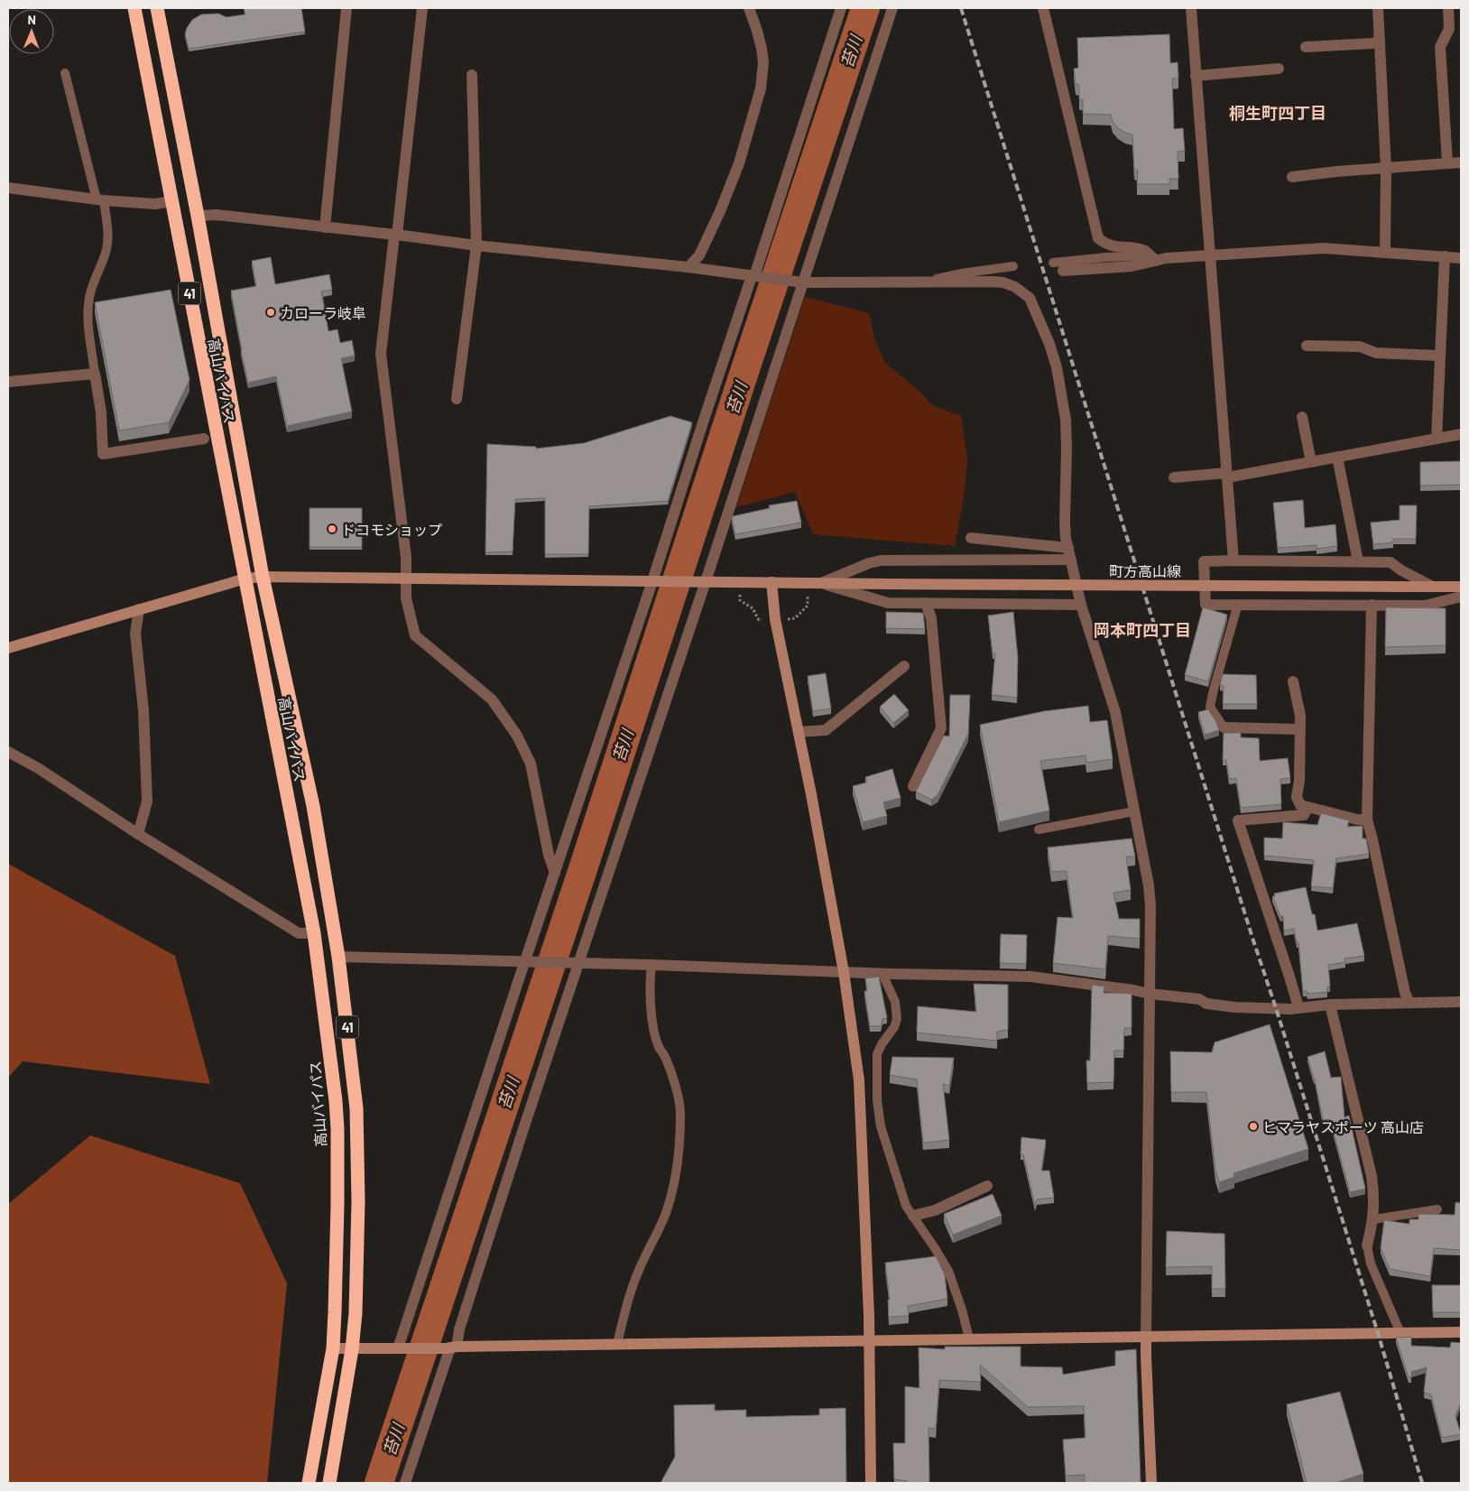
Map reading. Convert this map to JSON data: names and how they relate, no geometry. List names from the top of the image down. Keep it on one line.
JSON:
{"streets":{"highway":["41","高山バイパス"],"street":["町方高山線"]},"districts":["桐生町四丁目","岡本町四丁目"],"water":["苔川"],"places":["カローラ岐阜","ドコモショップ","ヒマラヤスポーツ 高山店"],"north":"top"}
